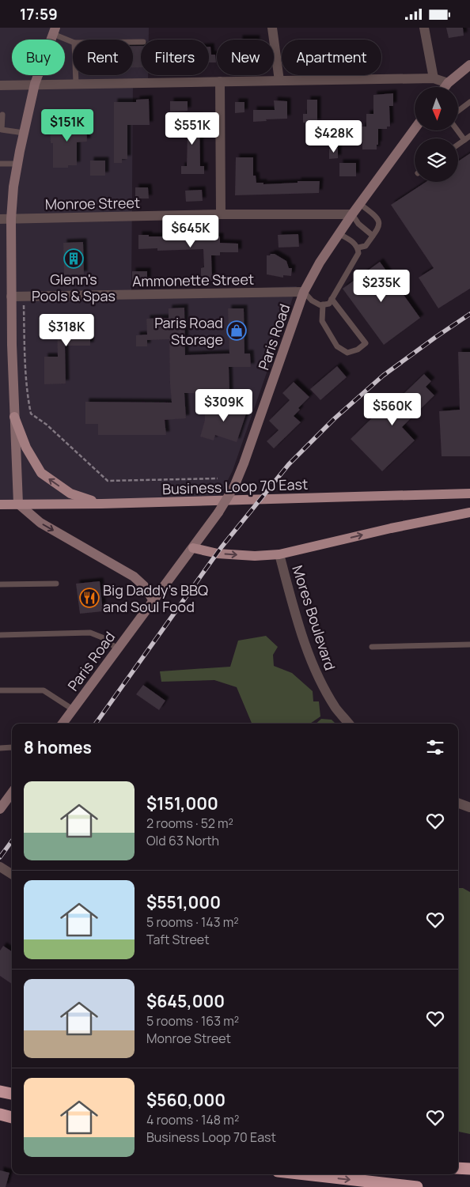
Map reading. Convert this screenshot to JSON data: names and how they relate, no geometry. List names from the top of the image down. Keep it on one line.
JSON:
{"streets":{"main road":["Paris Road","Business Loop 70 East"],"street":["Monroe Street","Ammonette Street","Mores Boulevard"]},"crossings":[["Monroe Street","Paris Road"],["Ammonette Street","Paris Road"]],"places":{"building":["Glenn's Pools & Spas"],"shop":["Paris Road Storage"],"restaurant":["Big Daddy's BBQ and Soul Food"]},"north":"bottom","page":{"status":"17:59","chip":["Buy","Rent","Filters","New","Apartment"],"price":["$151K","$551K","$428K","$645K","$235K","$318K","$309K","$560K"],"heading":"8 homes","list":[{"name":"$151,000","note":"2 rooms · 52 m² · Old 63 North"},{"name":"$551,000","note":"5 rooms · 143 m² · Taft Street"},{"name":"$645,000","note":"5 rooms · 163 m² · Monroe Street"},{"name":"$560,000","note":"4 rooms · 148 m² · Business Loop 70 East"}]}}
